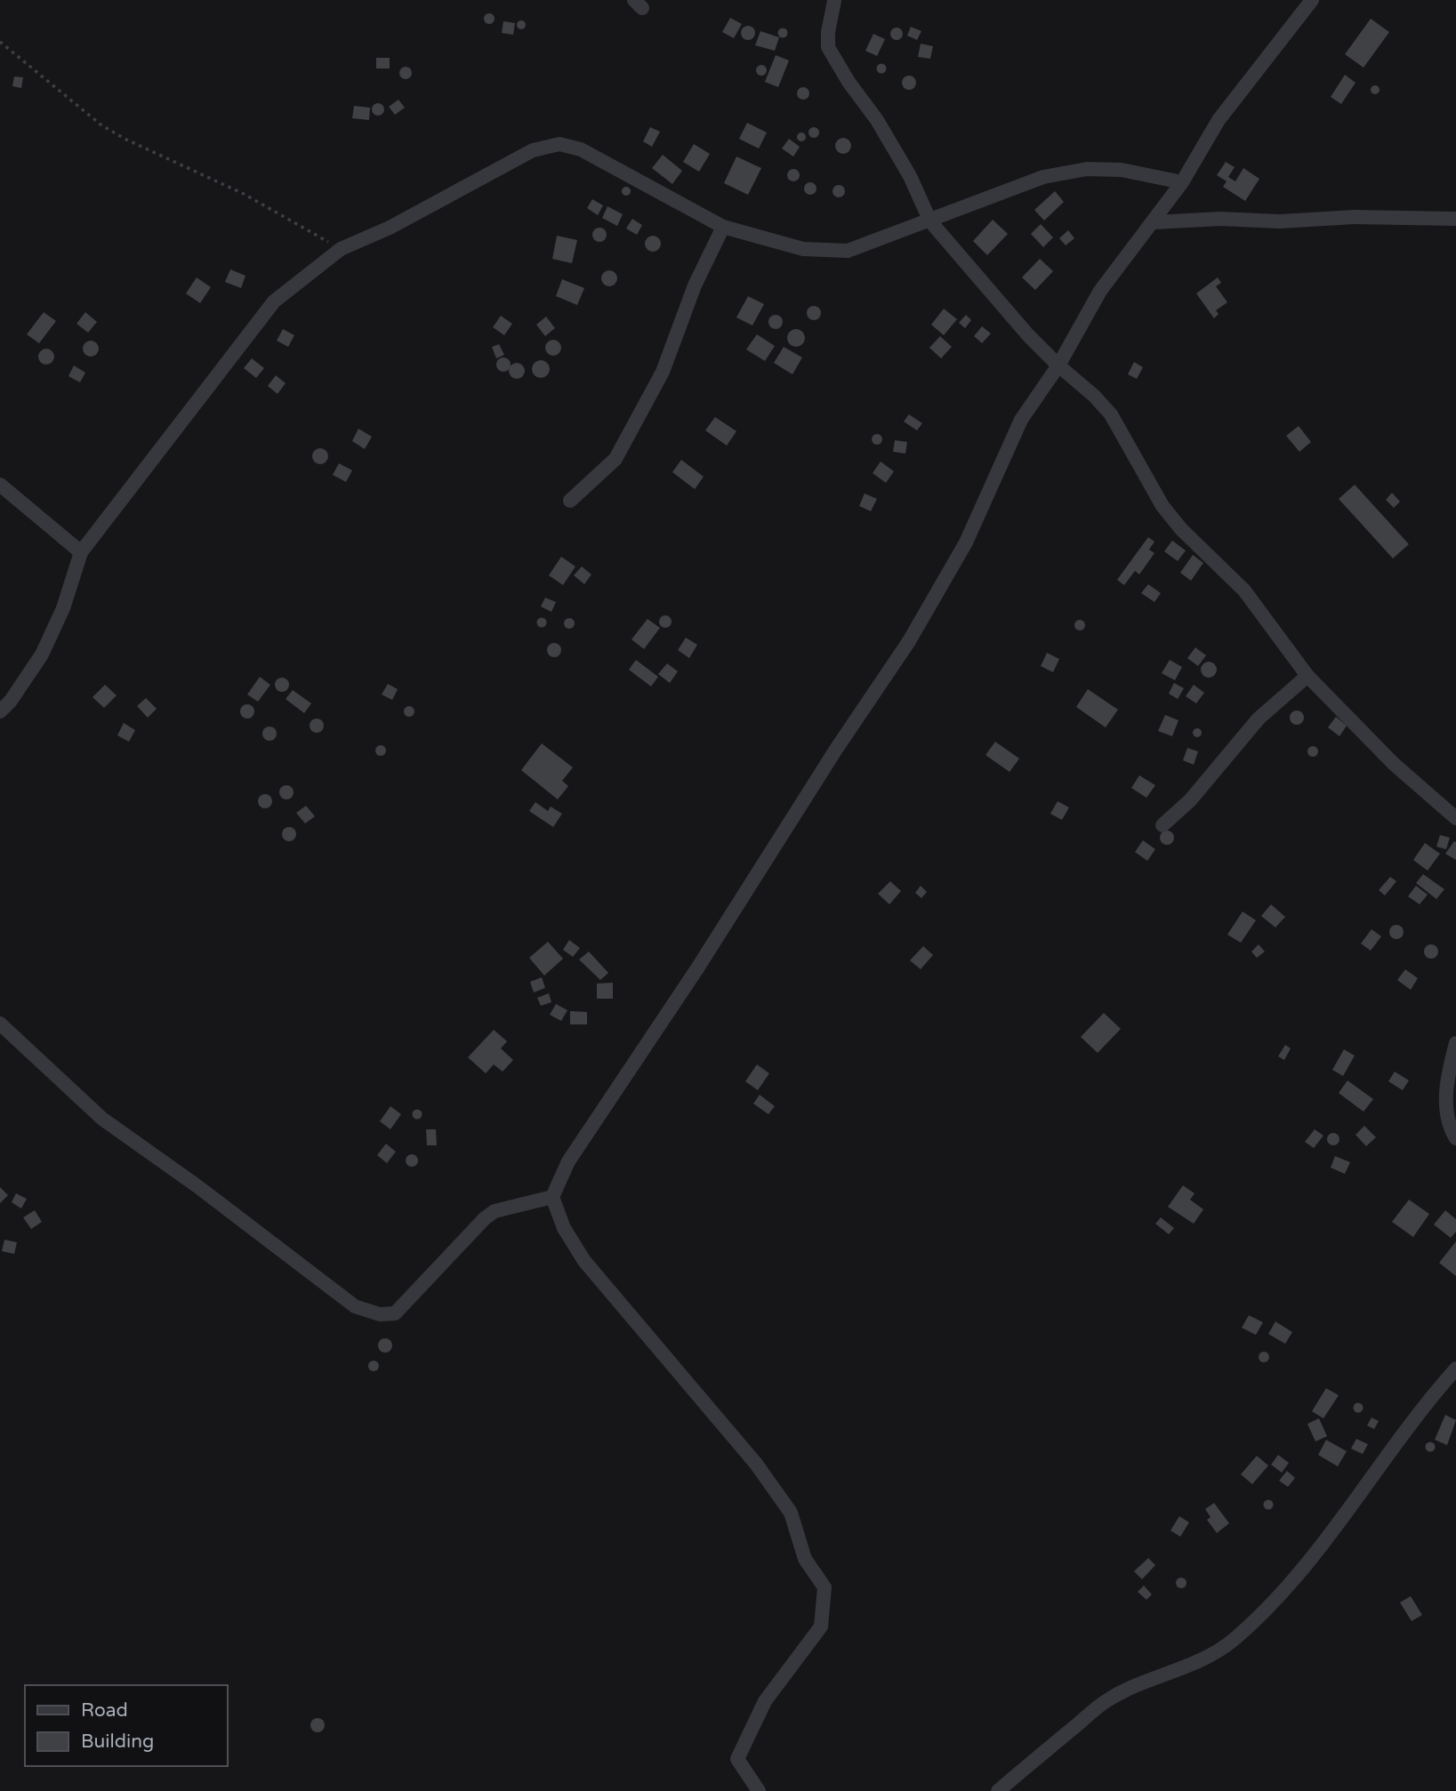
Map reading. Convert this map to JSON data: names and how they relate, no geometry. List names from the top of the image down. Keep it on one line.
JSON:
{"legend":["Road","Building"]}
